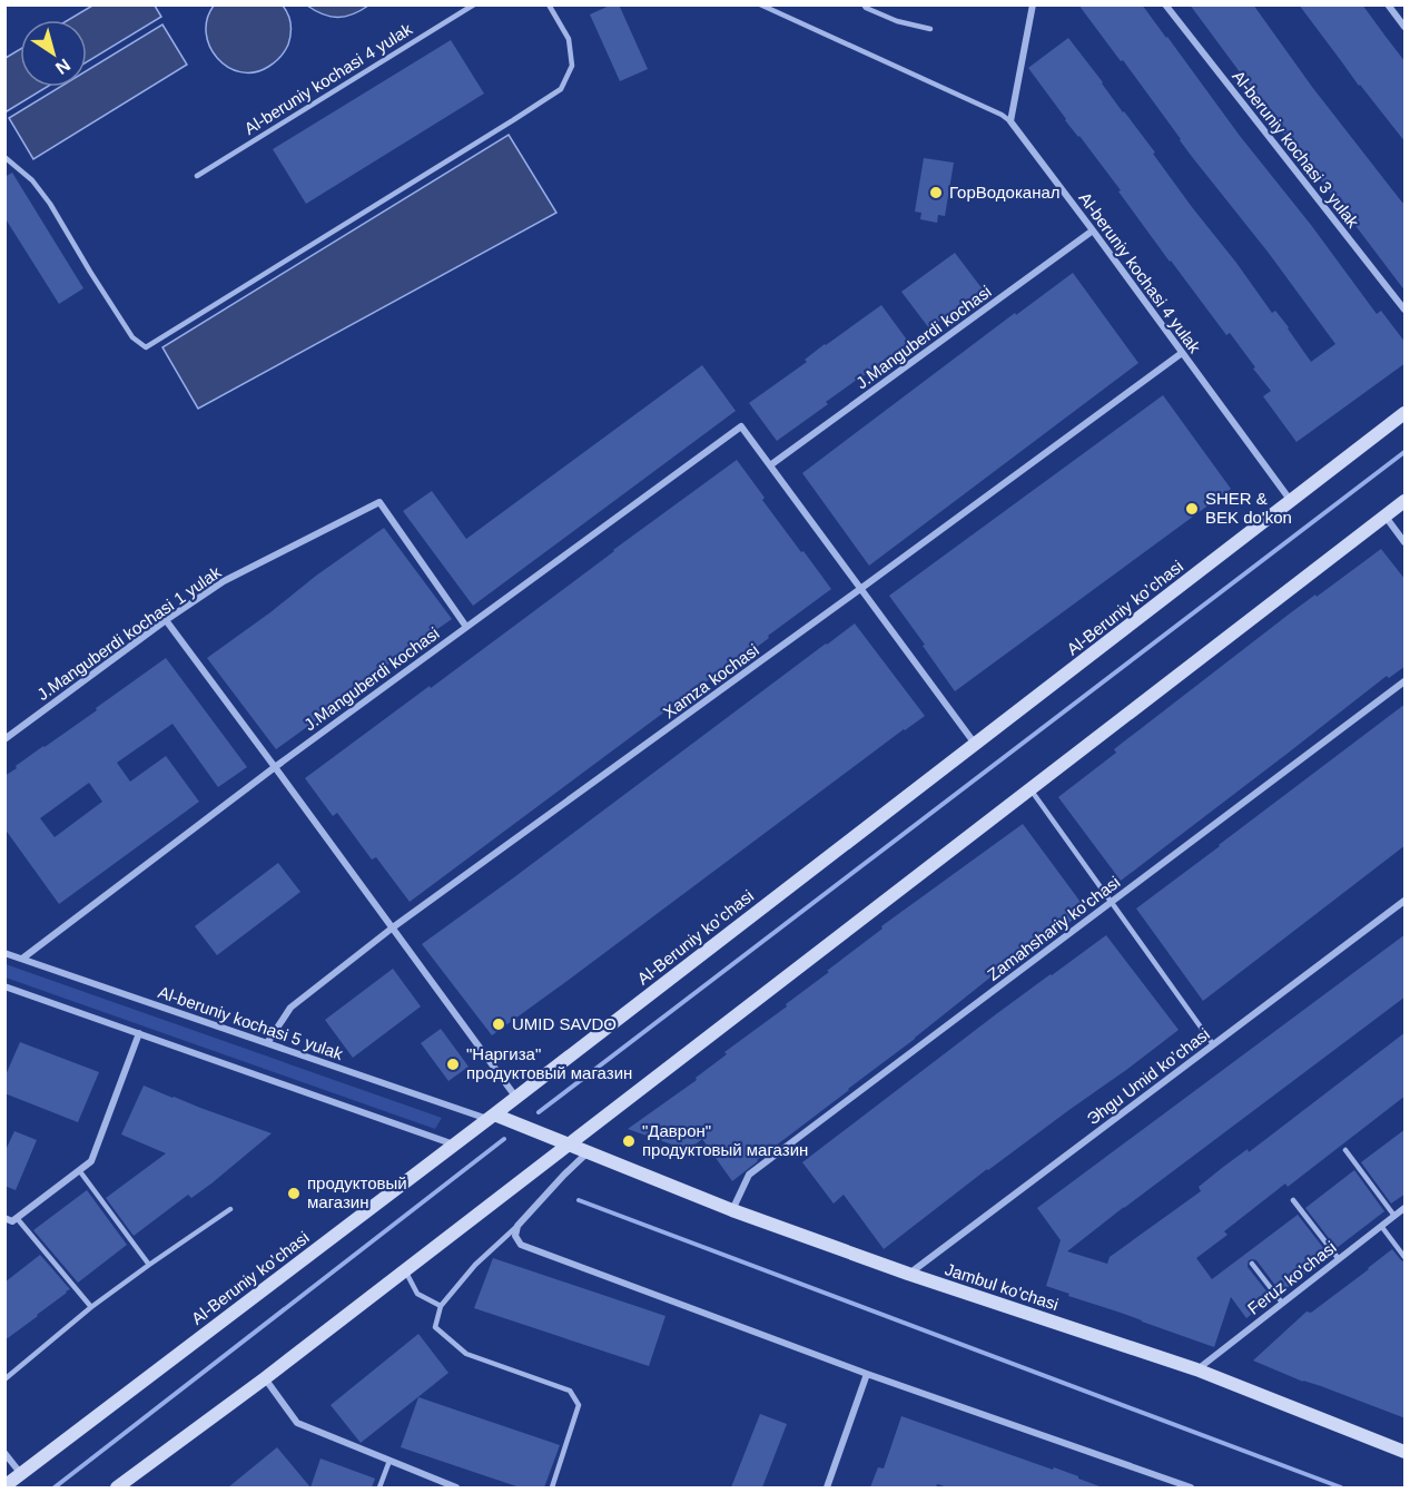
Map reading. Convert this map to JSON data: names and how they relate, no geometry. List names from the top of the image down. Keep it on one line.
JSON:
{"streets":{"main road":["Al-Beruniy ko’chasi","Jambul ko'chasi"],"street":["Al-beruniy kochasi 4 yulak","Al-beruniy kochasi 3 yulak","J.Manguberdi kochasi","J.Manguberdi kochasi 1 yulak","Xamza kochasi","Zamahshariy ko'chasi","Al-beruniy kochasi 5 yulak","Эhgu Umid ko’chasi","Feruz ko'chasi"]},"crossings":[["Al-beruniy kochasi 4 yulak","J.Manguberdi kochasi"],["Al-beruniy kochasi 4 yulak","Al-Beruniy ko’chasi"],["Al-beruniy kochasi 4 yulak","Xamza kochasi"],["J.Manguberdi kochasi","J.Manguberdi kochasi 1 yulak"],["J.Manguberdi kochasi","Al-beruniy kochasi 5 yulak"],["Al-Beruniy ko’chasi","Al-beruniy kochasi 5 yulak"],["Al-Beruniy ko’chasi","Jambul ko'chasi"],["Xamza kochasi","Al-beruniy kochasi 5 yulak"],["Zamahshariy ko'chasi","Jambul ko'chasi"],["Al-beruniy kochasi 5 yulak","Jambul ko'chasi"],["Эhgu Umid ko’chasi","Jambul ko'chasi"],["Feruz ko'chasi","Jambul ko'chasi"]],"places":["ГорВодоканал","SHER & BEK do'kon","UMID SAVDO","\"Наргиза\" продуктовый магазин","\"Даврон\" продуктовый магазин","продуктовый магазин"],"north":"bottom right"}
